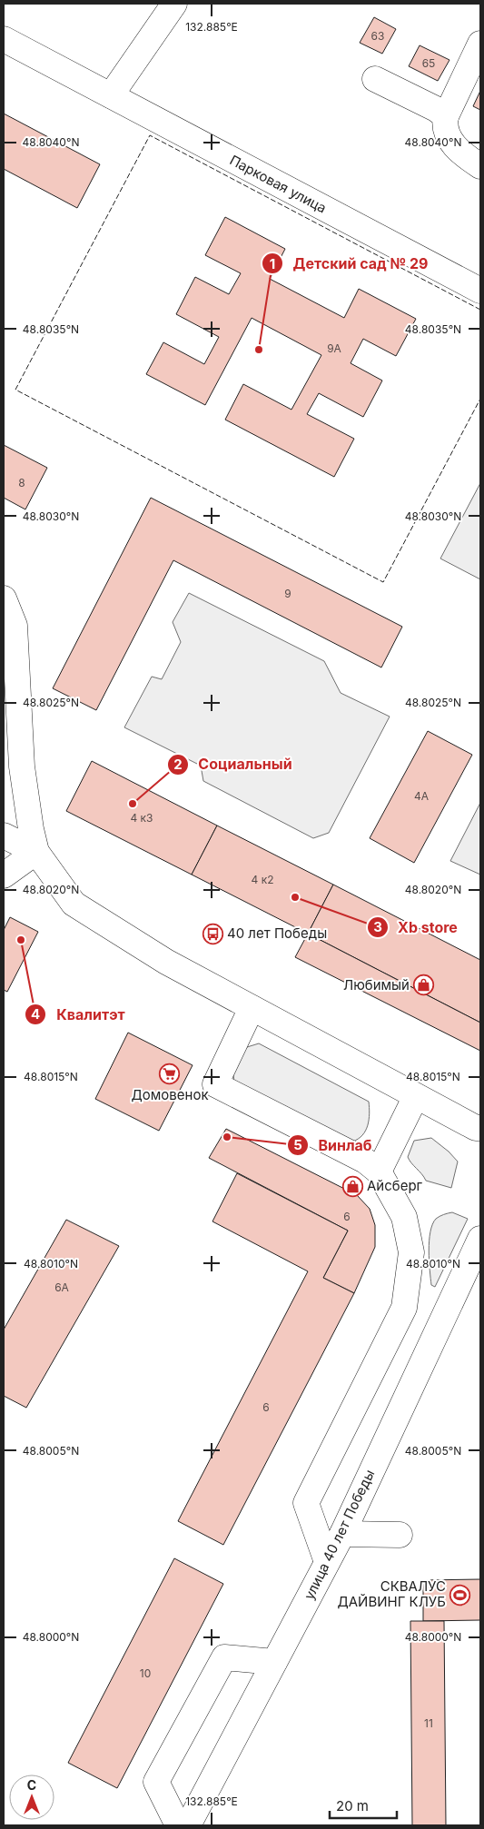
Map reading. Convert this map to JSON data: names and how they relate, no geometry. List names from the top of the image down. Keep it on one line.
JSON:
{"streets":{"street":["Парковая улица","улица 40 лет Победы"]},"places":{"other":["Детский сад № 29","Социальный","Xb store","Квалитэт","Винлаб"],"bus stop":["40 лет Победы"],"shop":["Любимый","Айсберг"],"supermarket":["Домовенок"],"sports":["СКВАЛУС ДАЙВИНГ КЛУБ"]},"house_numbers":["63","65","9А","8","9","4А","4 к3","4 к2","6","6А","6","10","11"],"scale_bar":"20 m","north":"top","coordinates":["132.885°E","48.8040°N","48.8035°N","48.8030°N","48.8025°N","48.8020°N","48.8015°N","48.8010°N","48.8005°N","48.8000°N"]}
